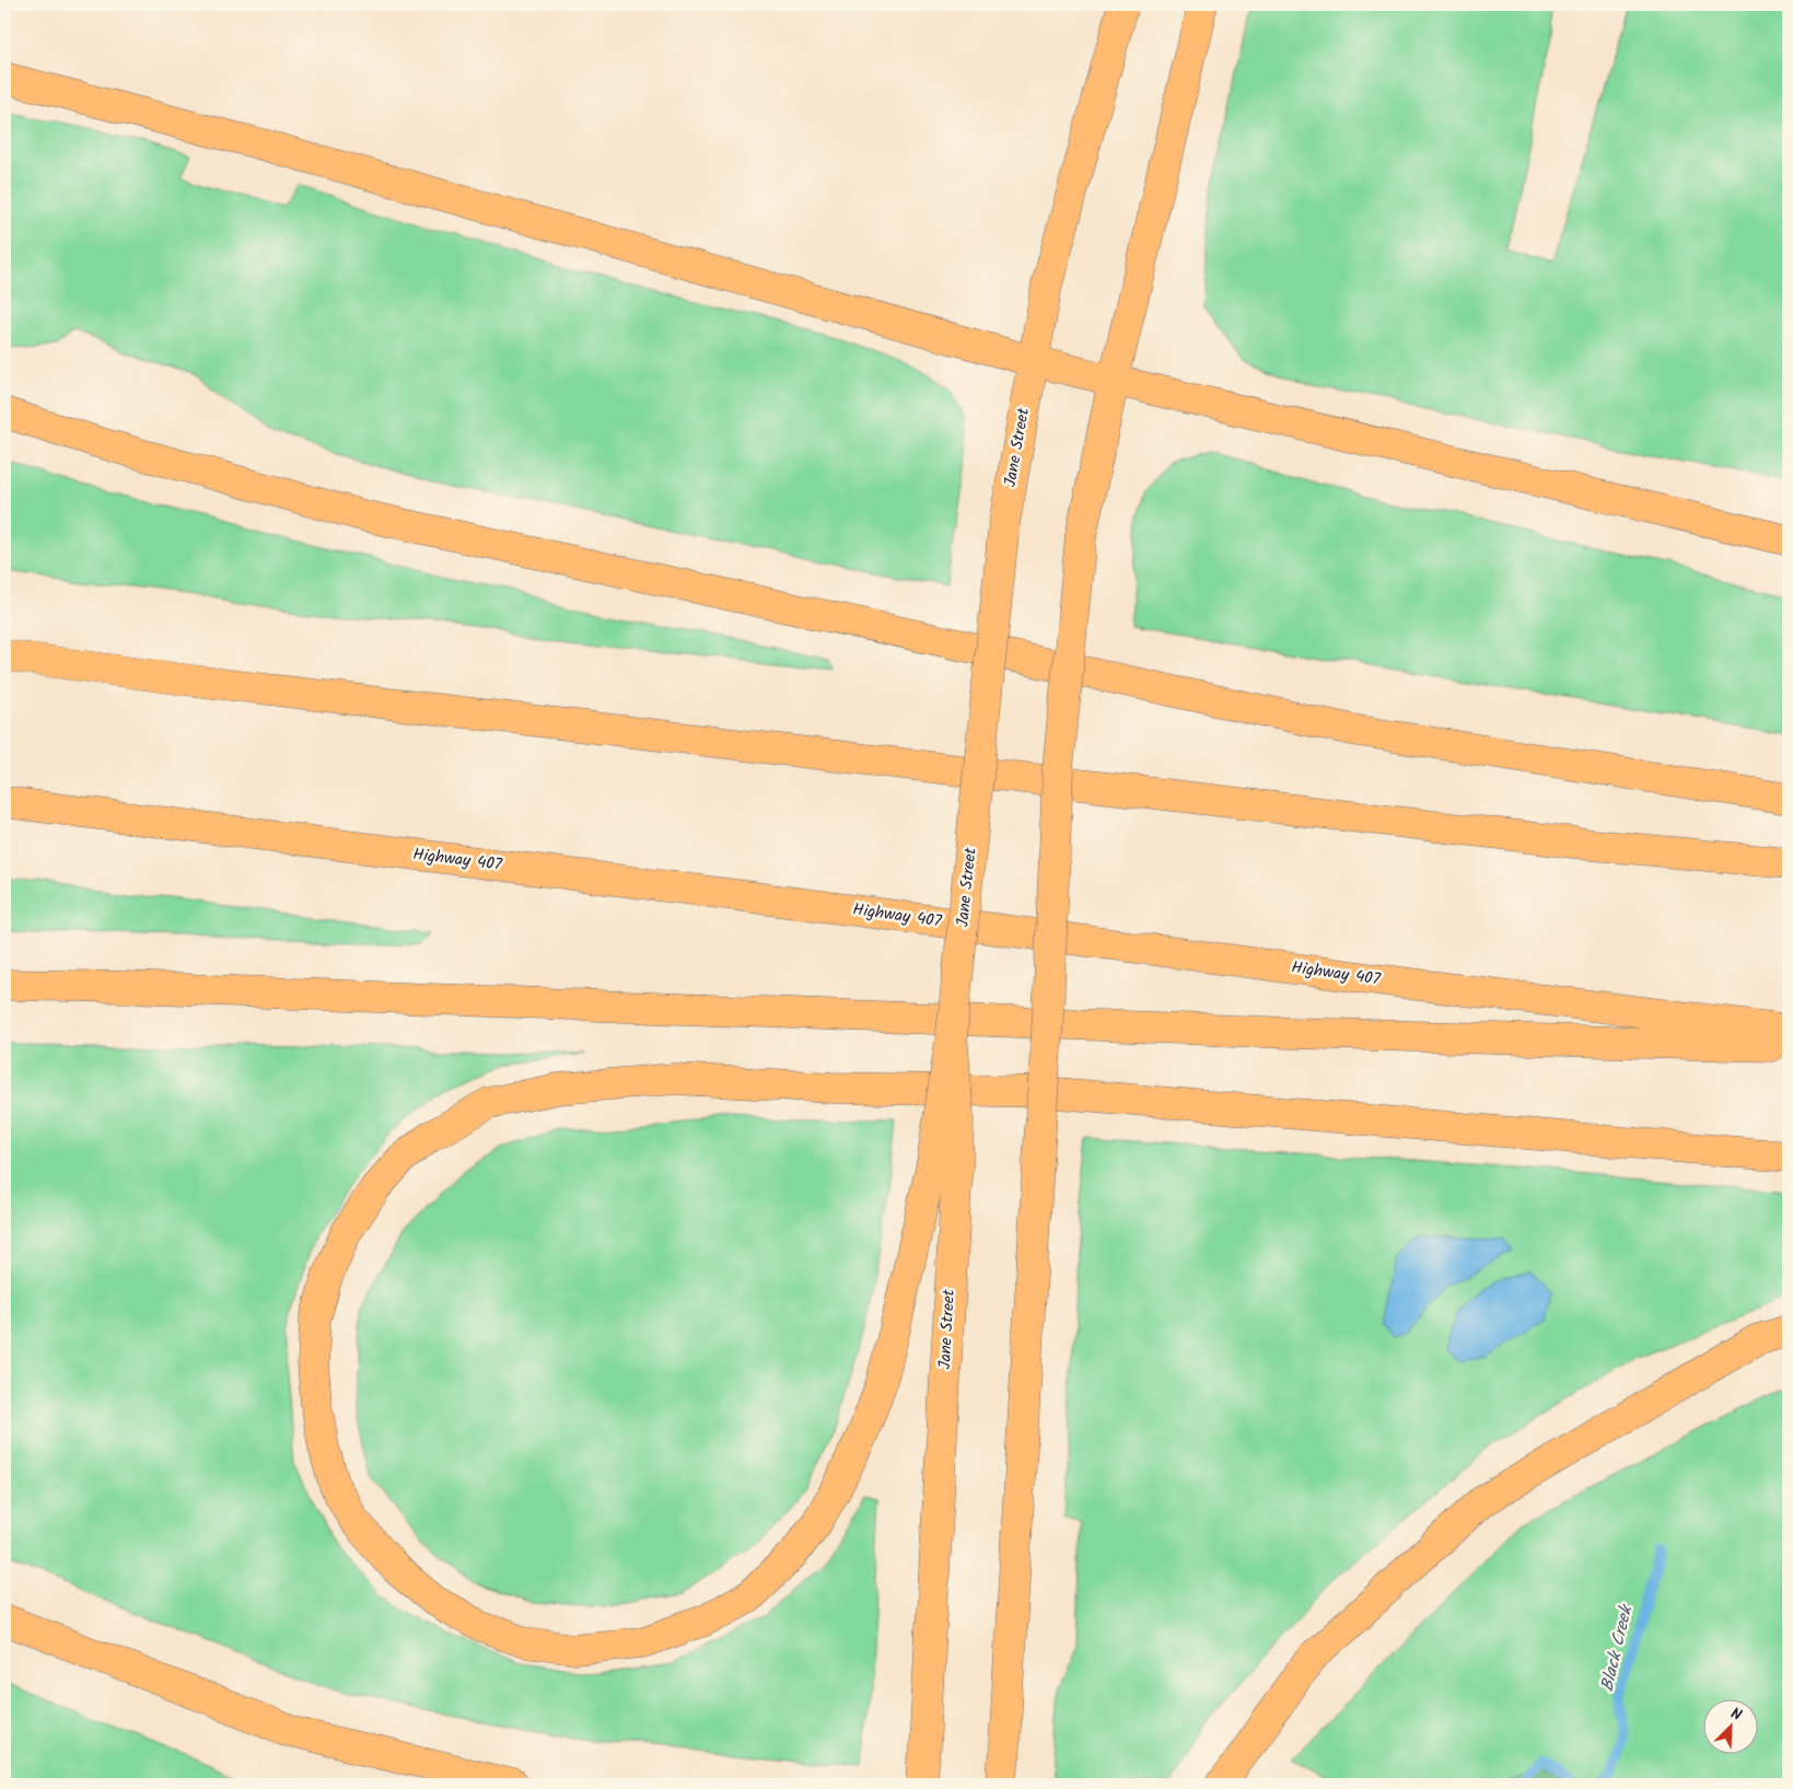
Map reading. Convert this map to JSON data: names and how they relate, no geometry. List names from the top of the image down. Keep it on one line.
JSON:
{"streets":{"main road":["Jane Street","Highway 407"]},"water":["Black Creek"],"north":"top right"}
